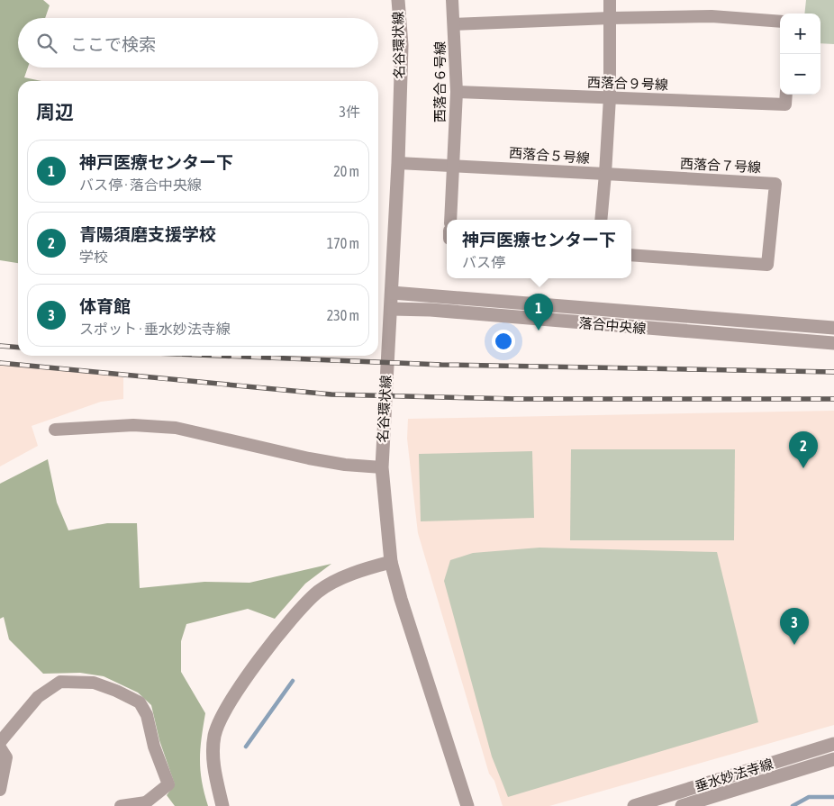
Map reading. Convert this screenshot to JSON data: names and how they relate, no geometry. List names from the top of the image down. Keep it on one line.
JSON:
{"streets":{"street":["名谷環状線","西落合６号線","西落合９号線","西落合５号線","西落合７号線","落合中央線","垂水妙法寺線"]},"crossings":[["名谷環状線","西落合５号線"],["名谷環状線","落合中央線"],["西落合６号線","西落合９号線"],["西落合６号線","西落合５号線"],["西落合９号線","西落合５号線"],["西落合５号線","西落合７号線"]],"page":{"map_buttons":["+","−"],"search":"ここで検索","heading":["周辺","3件"],"list":[{"mark":"1","name":"神戸医療センター下","note":"バス停 · 落合中央線","value":"20 m"},{"mark":"2","name":"青陽須磨支援学校","note":"学校","value":"170 m"},{"mark":"3","name":"体育館","note":"スポット · 垂水妙法寺線","value":"230 m"}],"popup":["神戸医療センター下","バス停"],"pins":["1","2","3"]}}
